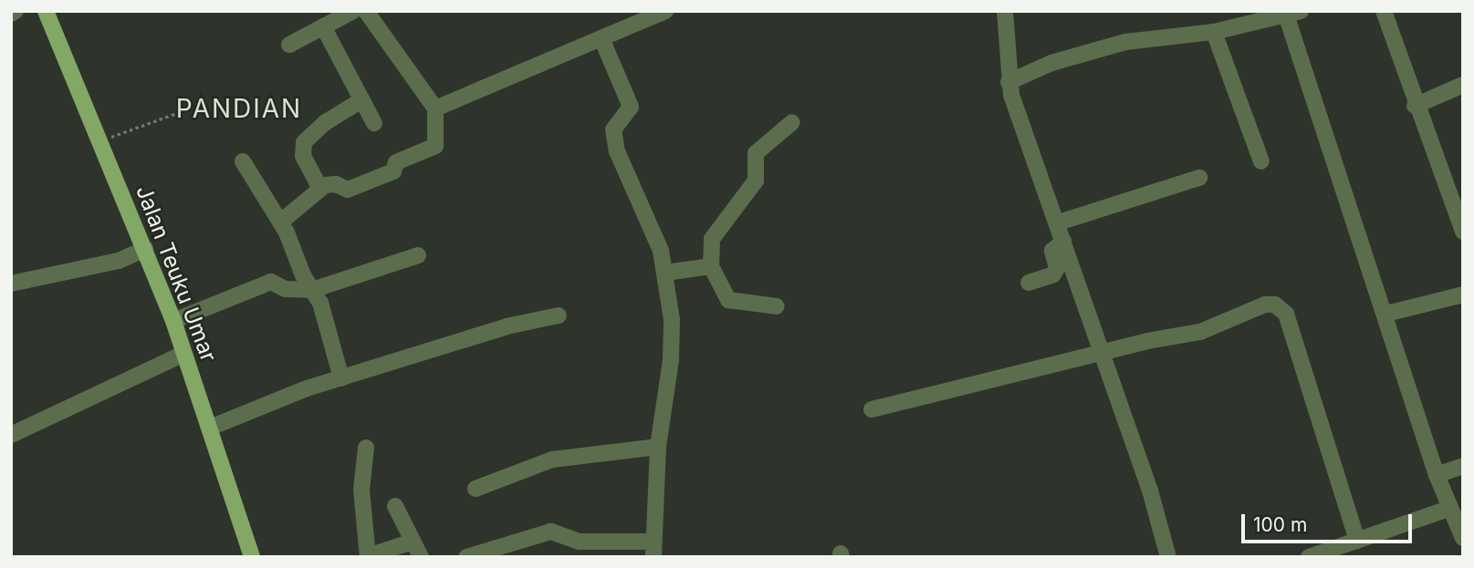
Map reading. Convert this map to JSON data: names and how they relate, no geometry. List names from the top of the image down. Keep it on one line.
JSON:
{"streets":{"main road":["Jalan Teuku Umar"]},"districts":["PANDIAN"],"scale_bar":"100 m"}
